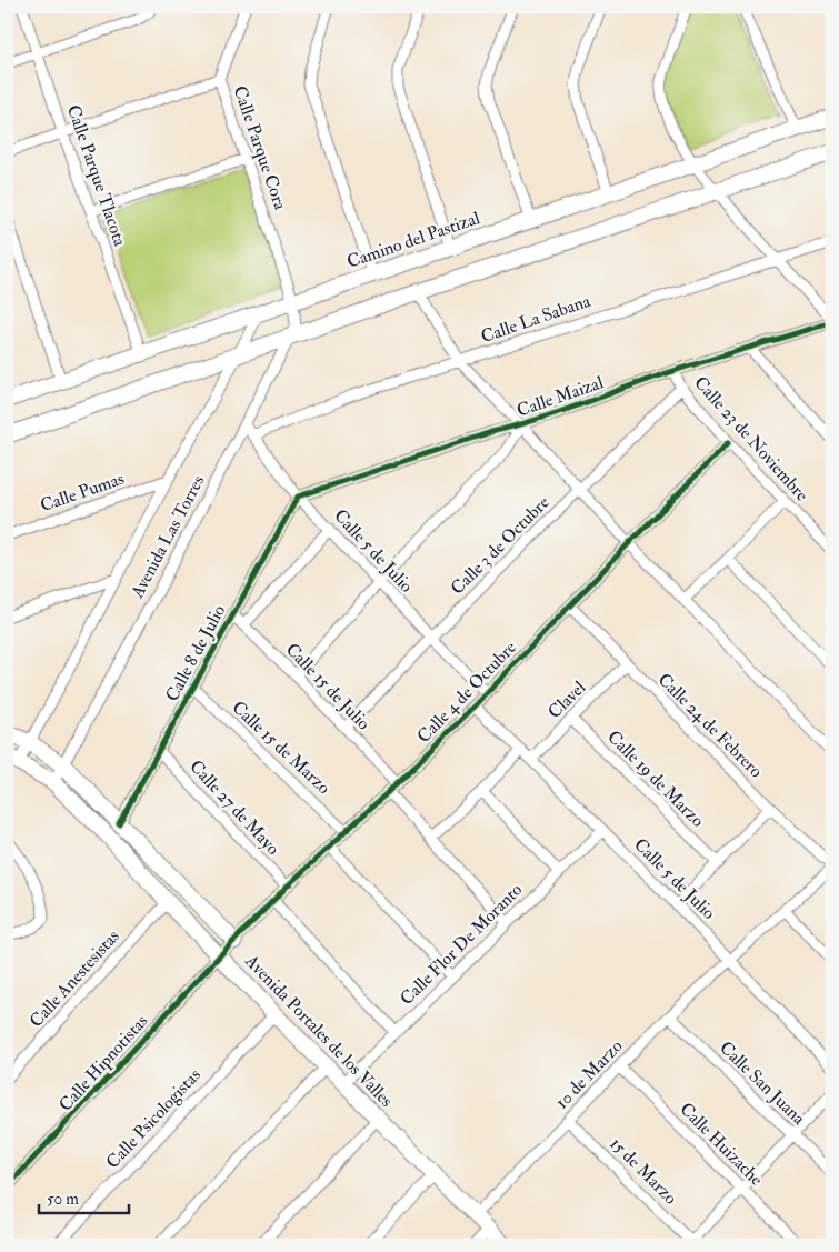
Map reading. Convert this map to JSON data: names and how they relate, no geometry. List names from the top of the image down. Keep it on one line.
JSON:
{"streets":{"street":["Calle Parque Cora","Calle Parque Tlacota","Camino del Pastizal","Calle La Sabana","Calle Maizal","Calle 23 de Noviembre","Calle Pumas","Avenida Las Torres","Calle 3 de Octubre","Calle 5 de Julio","Calle 8 de Julio","Calle 15 de Julio","Calle 4 de Octubre","Clavel","Calle 24 de Febrero","Calle 15 de Marzo","Calle 19 de Marzo","Calle 27 de Mayo","Calle Flor De Moranto","Calle Anestesistas","Avenida Portales de los Valles","Calle Hipnotistas","10 de Marzo","Calle San Juana","Calle Psicologistas","Calle Huizache","15 de Marzo"]},"crossings":[["Calle Parque Cora","Camino del Pastizal"],["Calle Parque Cora","Avenida Las Torres"],["Calle Parque Tlacota","Camino del Pastizal"],["Camino del Pastizal","Avenida Las Torres"],["Calle La Sabana","Calle 5 de Julio"],["Calle Maizal","Calle 23 de Noviembre"],["Calle Maizal","Calle 5 de Julio"],["Calle Maizal","Calle 8 de Julio"],["Calle 23 de Noviembre","Calle 3 de Octubre"],["Calle 23 de Noviembre","Calle 4 de Octubre"],["Calle Pumas","Avenida Las Torres"],["Avenida Las Torres","Calle 5 de Julio"],["Avenida Las Torres","Avenida Portales de los Valles"],["Calle 3 de Octubre","Calle 5 de Julio"],["Calle 3 de Octubre","Calle 15 de Julio"],["Calle 5 de Julio","Calle 8 de Julio"],["Calle 5 de Julio","Calle 4 de Octubre"],["Calle 5 de Julio","Clavel"],["Calle 5 de Julio","Calle Flor De Moranto"],["Calle 5 de Julio","10 de Marzo"],["Calle 8 de Julio","Calle 15 de Julio"],["Calle 8 de Julio","Calle 15 de Marzo"],["Calle 8 de Julio","Calle 27 de Mayo"],["Calle 8 de Julio","Avenida Portales de los Valles"],["Calle 15 de Julio","Calle 4 de Octubre"],["Calle 4 de Octubre","Calle 24 de Febrero"],["Calle 4 de Octubre","Calle 15 de Marzo"],["Calle 4 de Octubre","Calle 27 de Mayo"],["Calle 4 de Octubre","Avenida Portales de los Valles"],["Calle 4 de Octubre","Calle Hipnotistas"],["Clavel","Calle 24 de Febrero"],["Clavel","Calle 19 de Marzo"],["Calle Flor De Moranto","Avenida Portales de los Valles"],["Calle Anestesistas","Avenida Portales de los Valles"],["Avenida Portales de los Valles","Calle Hipnotistas"],["Avenida Portales de los Valles","10 de Marzo"],["Avenida Portales de los Valles","Calle Psicologistas"],["10 de Marzo","Calle San Juana"],["10 de Marzo","Calle Huizache"],["10 de Marzo","15 de Marzo"]],"scale_bar":"50 m"}
